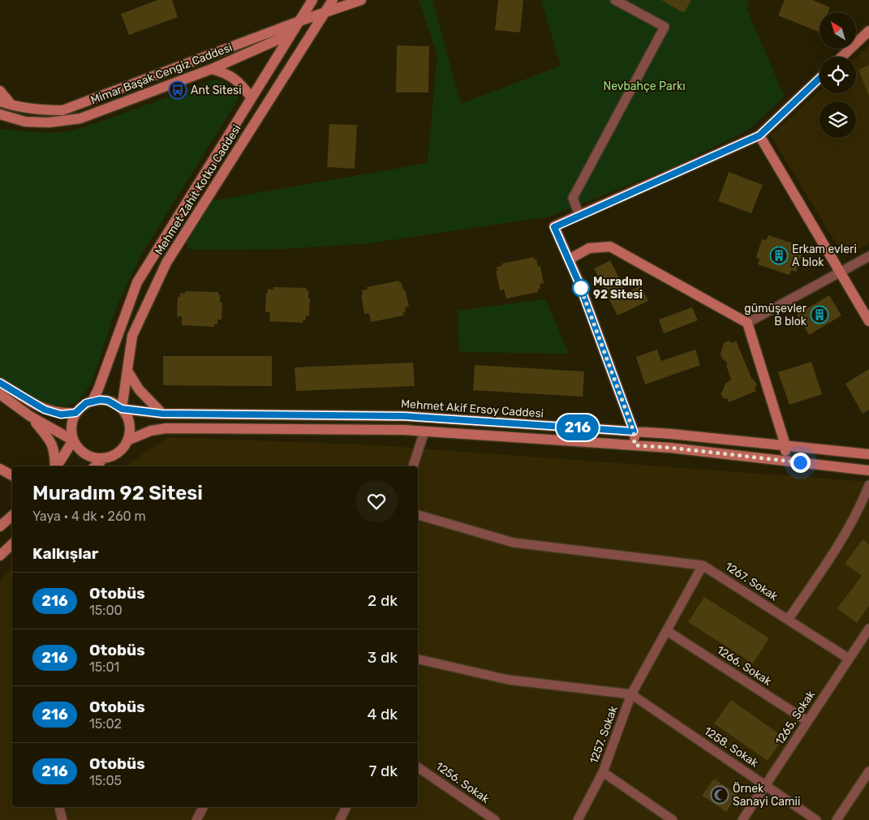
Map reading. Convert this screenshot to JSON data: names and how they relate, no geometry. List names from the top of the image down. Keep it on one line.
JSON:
{"streets":{"main road":["Mimar Başak Cengiz Caddesi","Mehmet Zahit Kotku Caddesi","Mehmet Akif Ersoy Caddesi"],"street":["1267. Sokak","1266. Sokak","1265. Sokak","1257. Sokak","1258. Sokak","1256. Sokak"]},"crossings":[["Mimar Başak Cengiz Caddesi","Mehmet Zahit Kotku Caddesi"],["Mehmet Zahit Kotku Caddesi","Mehmet Akif Ersoy Caddesi"],["1267. Sokak","1265. Sokak"],["1266. Sokak","1265. Sokak"],["1266. Sokak","1257. Sokak"],["1265. Sokak","1258. Sokak"],["1257. Sokak","1258. Sokak"]],"parks":["Nevbahçe Parkı"],"places":{"bus stop":["Ant Sitesi"],"building":["Erkam evleri A blok","gümüşevler B blok"],"other":["Muradım 92 Sitesi"],"mosque":["Örnek Sanayi Camii"]},"lines":["bus line 216"],"north":"top left","page":{"on_map":"216","heading":[["Muradım 92 Sitesi","Yaya · 4 dk · 260 m"],"Kalkışlar"],"list":[{"mark":"216","name":"Otobüs","note":"15:00","value":"2 dk"},{"mark":"216","name":"Otobüs","note":"15:01","value":"3 dk"},{"mark":"216","name":"Otobüs","note":"15:02","value":"4 dk"},{"mark":"216","name":"Otobüs","note":"15:05","value":"7 dk"}]}}
